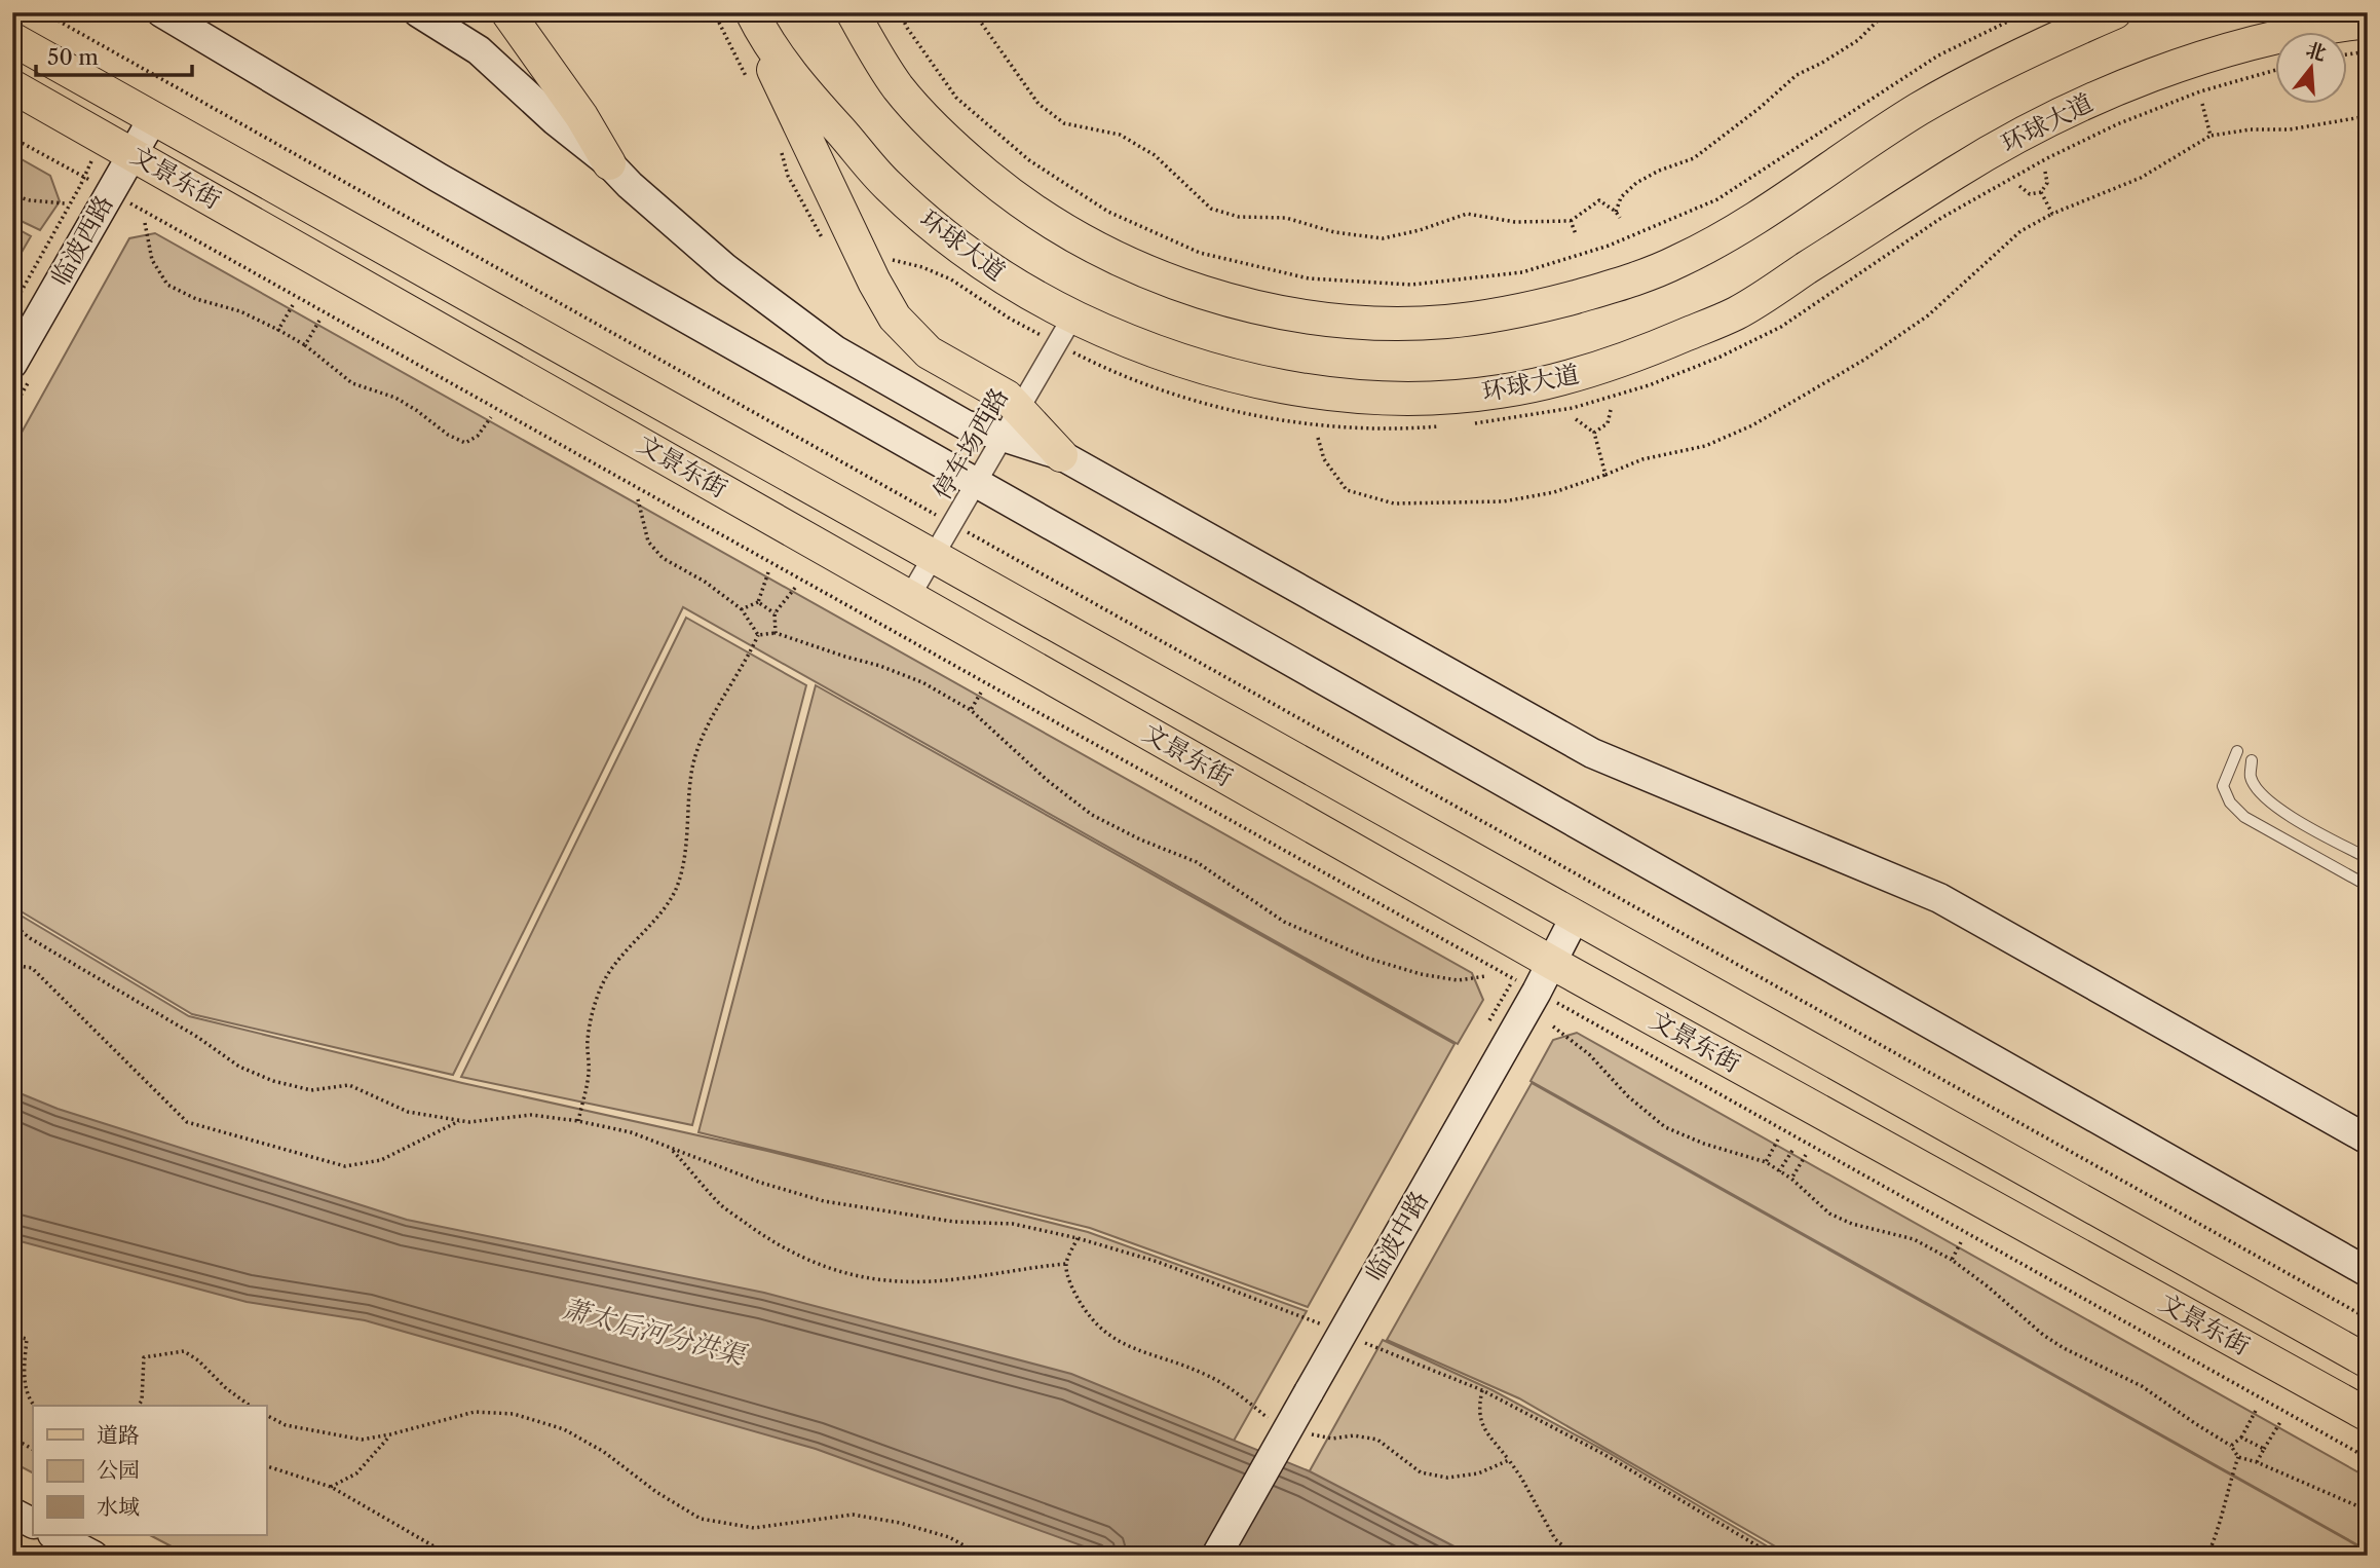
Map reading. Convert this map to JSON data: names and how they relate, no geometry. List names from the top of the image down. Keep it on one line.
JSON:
{"streets":{"main road":["环球大道","文景东街"],"street":["临波西路","停车场西路","临波中路"]},"crossings":[["环球大道","停车场西路"],["文景东街","临波西路"],["文景东街","停车场西路"],["文景东街","临波中路"]],"water":["萧太后河分洪渠"],"legend":["道路","公园","水域"],"scale_bar":"50 m","north":"top"}
